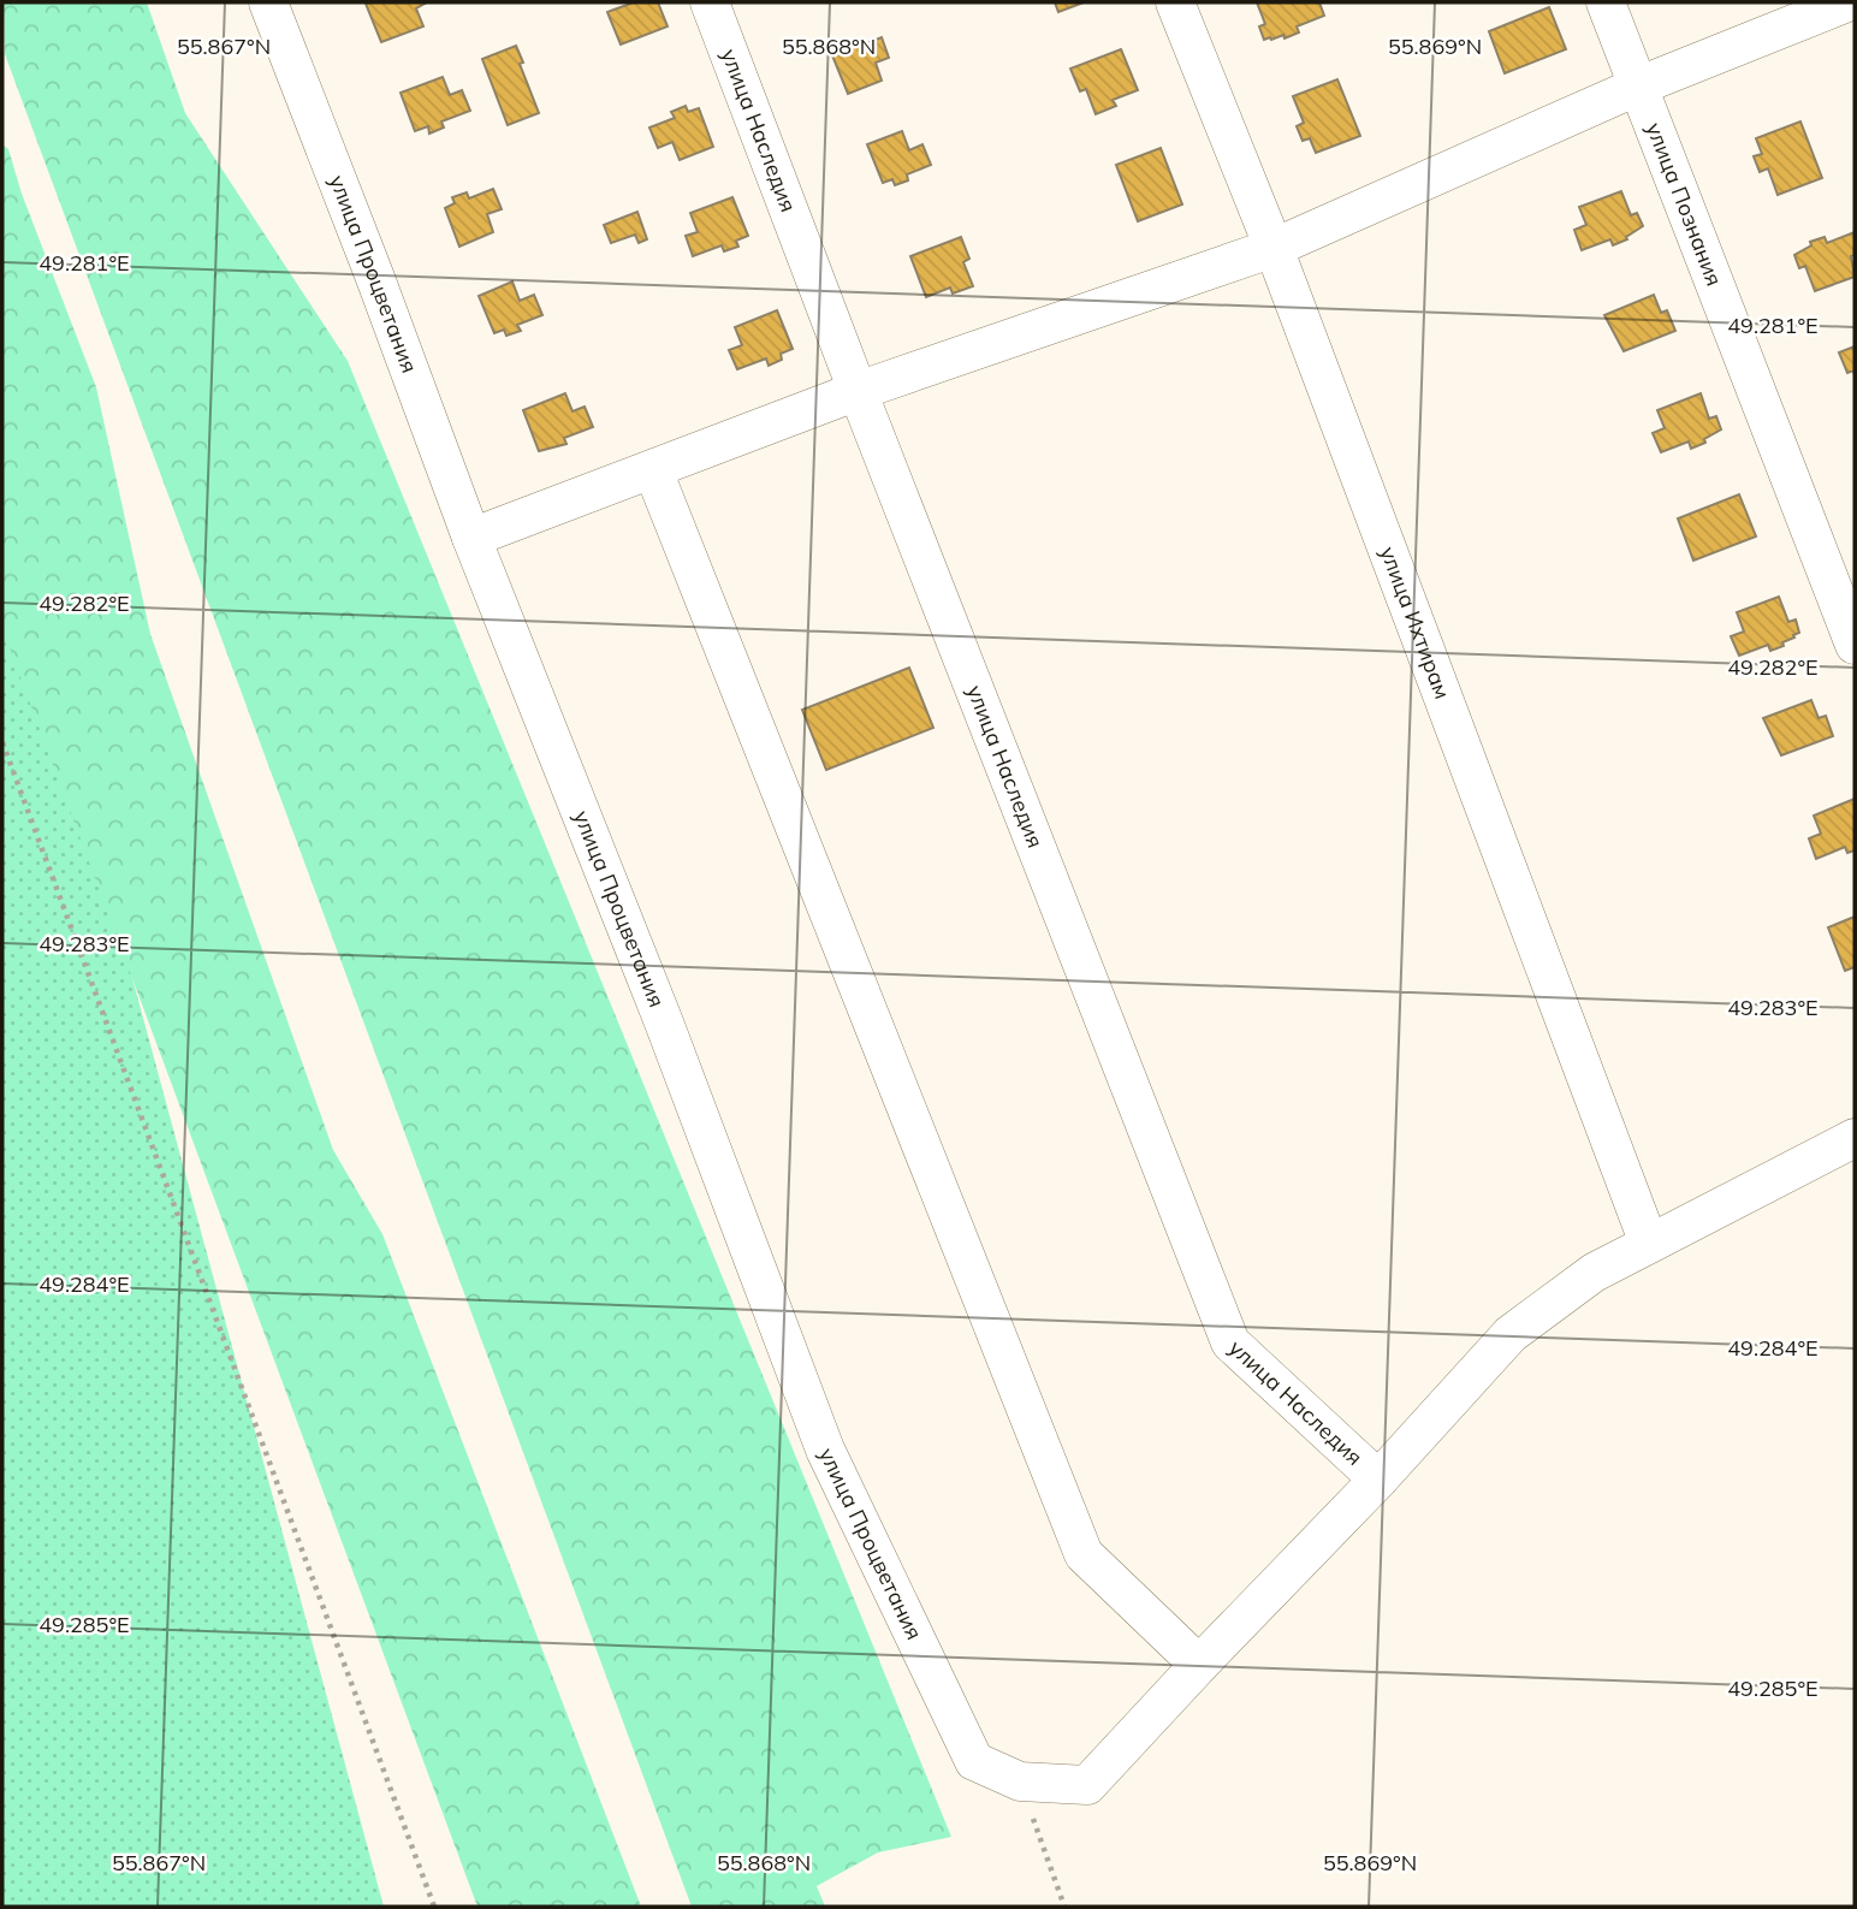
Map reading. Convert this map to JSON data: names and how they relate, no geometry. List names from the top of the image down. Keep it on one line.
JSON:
{"streets":{"street":["улица Наследия","улица Познания","улица Процветания","улица Ихтирам"]},"coordinates":["55.867°N","55.868°N","55.869°N","49.281°E","49.282°E","49.283°E","49.284°E","49.285°E"]}
